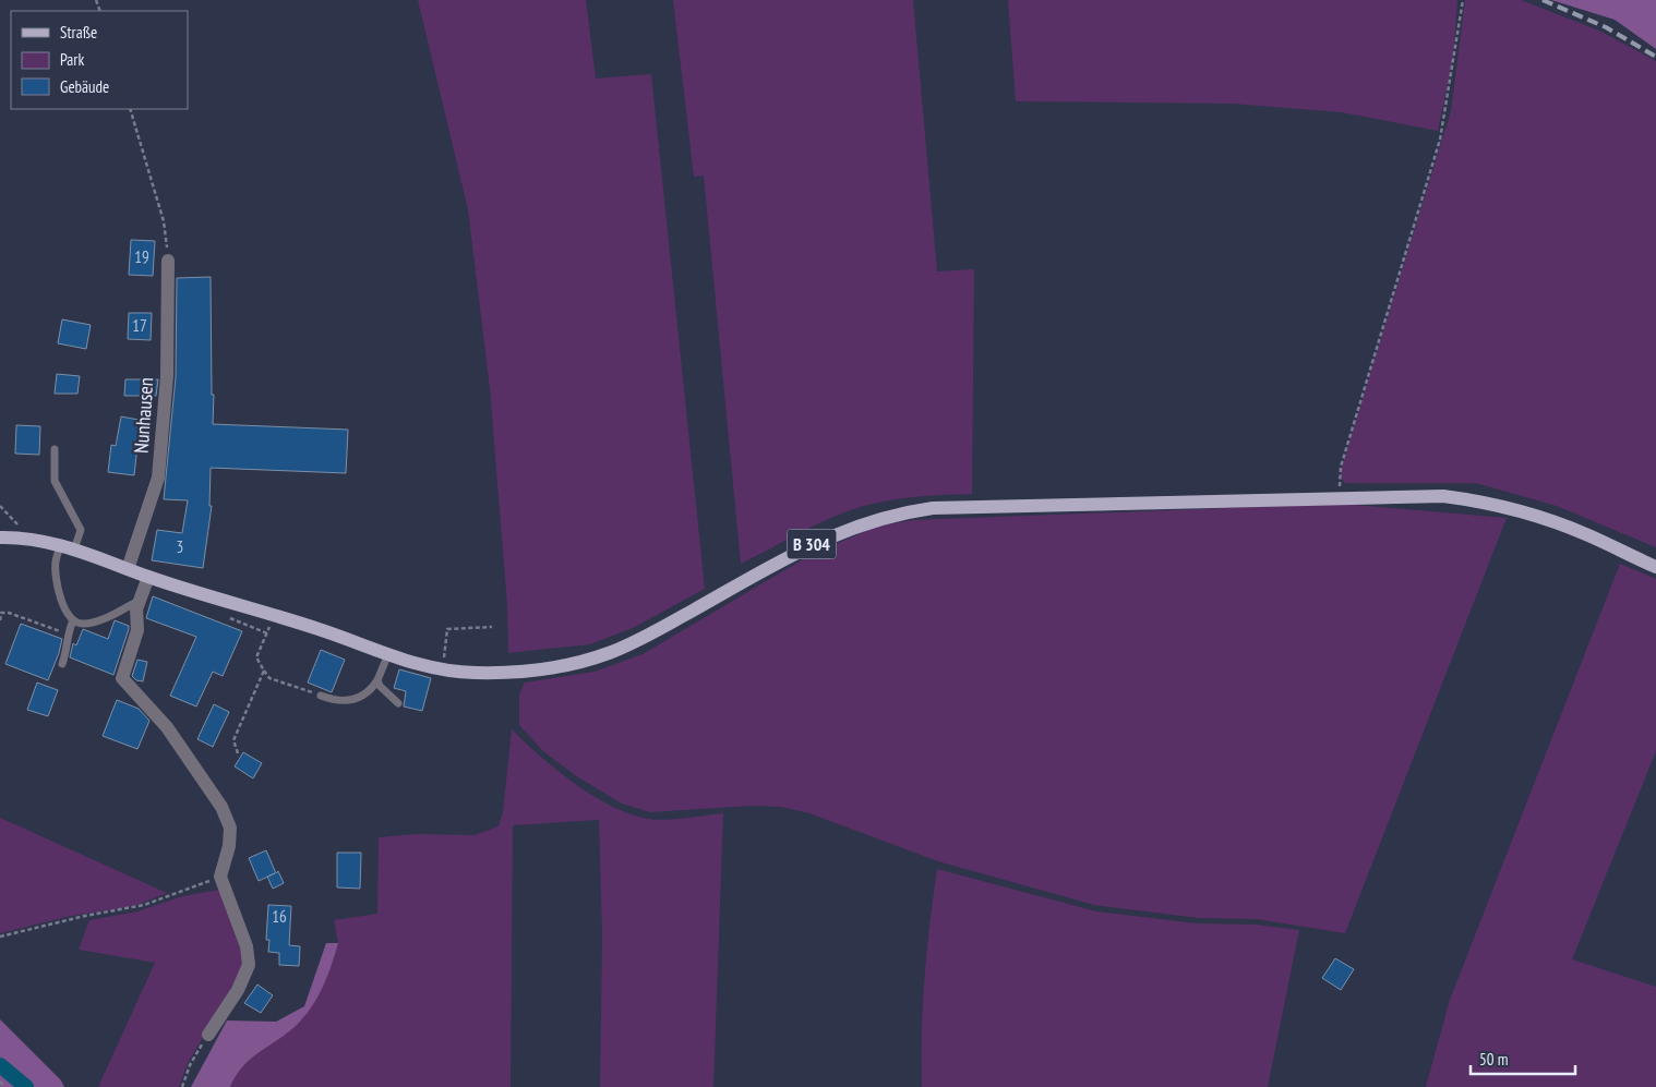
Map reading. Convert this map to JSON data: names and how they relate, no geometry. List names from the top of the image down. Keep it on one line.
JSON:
{"streets":{"main road":["B 304"],"street":["Nunhausen"]},"crossings":[["Nunhausen","B 304"]],"house_numbers":["19","17","3","16"],"legend":["Straße","Park","Gebäude"],"scale_bar":"50 m"}
